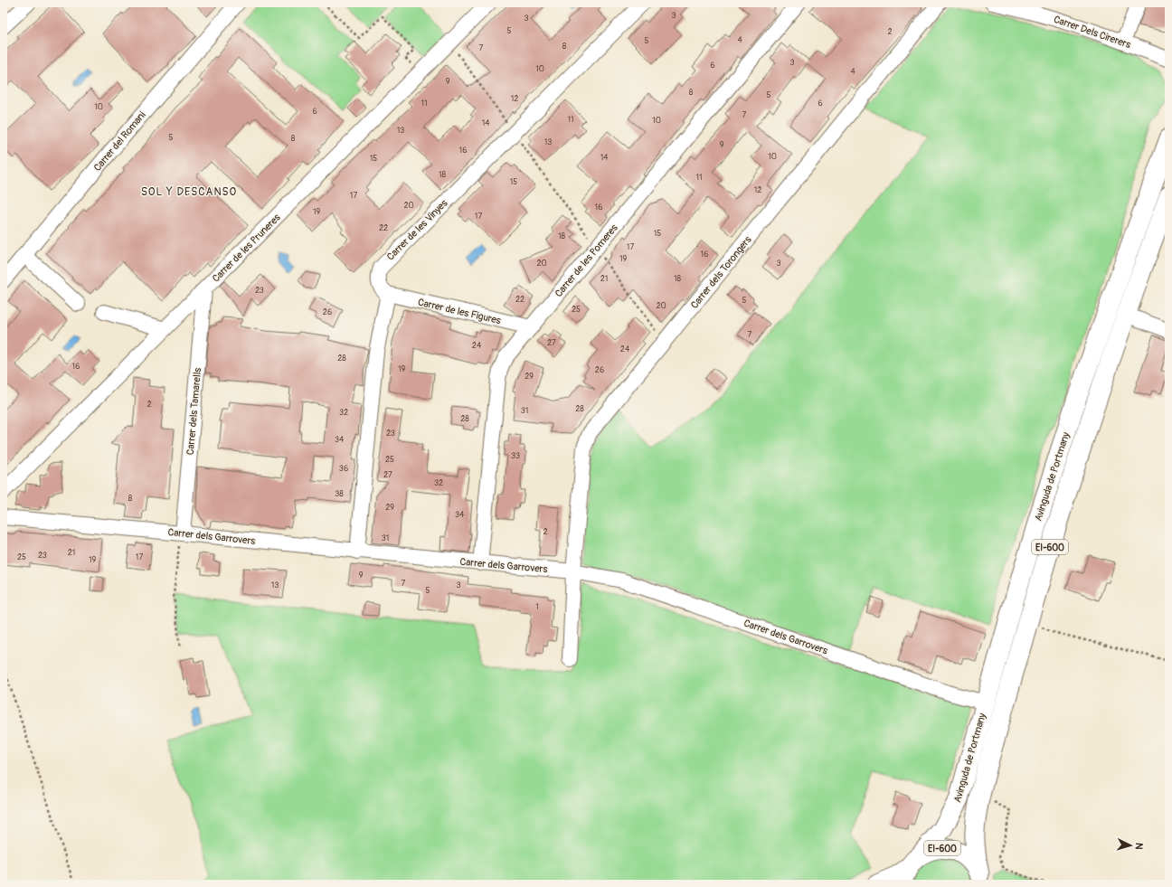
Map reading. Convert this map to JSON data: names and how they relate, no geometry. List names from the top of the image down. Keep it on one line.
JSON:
{"streets":{"main road":["Avinguda de Portmany","EI-600"],"street":["Carrer Dels Cirerers","Carrer del Romani","Carrer de les Vinyes","Carrer de les Pruneres","Carrer de les Pomeres","Carrer dels Torongers","Carrer de les Figures","Carrer dels Tamarells","Carrer dels Garrovers"]},"crossings":[["Carrer de les Vinyes","Carrer de les Figures"],["Carrer de les Pruneres","Carrer dels Tamarells"],["Carrer de les Pomeres","Carrer de les Figures"],["Carrer de les Pomeres","Carrer dels Garrovers"],["Carrer dels Torongers","Carrer dels Garrovers"],["Carrer dels Tamarells","Carrer dels Garrovers"],["Avinguda de Portmany","Carrer dels Garrovers"],["Avinguda de Portmany","EI-600"]],"districts":["SOL Y DESCANSO"],"house_numbers":["3","3","5","2","4","5","8","7","3","6","10","4","9","8","5","12","11","6","10","6","7","11","10","14","13","5","8","13","9","16","10","14","15","18","11","15","12","17","20","16","19","17","22","15","18","17","16","19","20","3","21","18","23","22","5","20","25","26","7","27","24","24","28","16","19","26","29","2","28","31","32","28","23","34","33","25","36","27","32","38","8","29","34","2","31","21","23","25","17","19","9","7","13","3","5","1"],"north":"right"}
